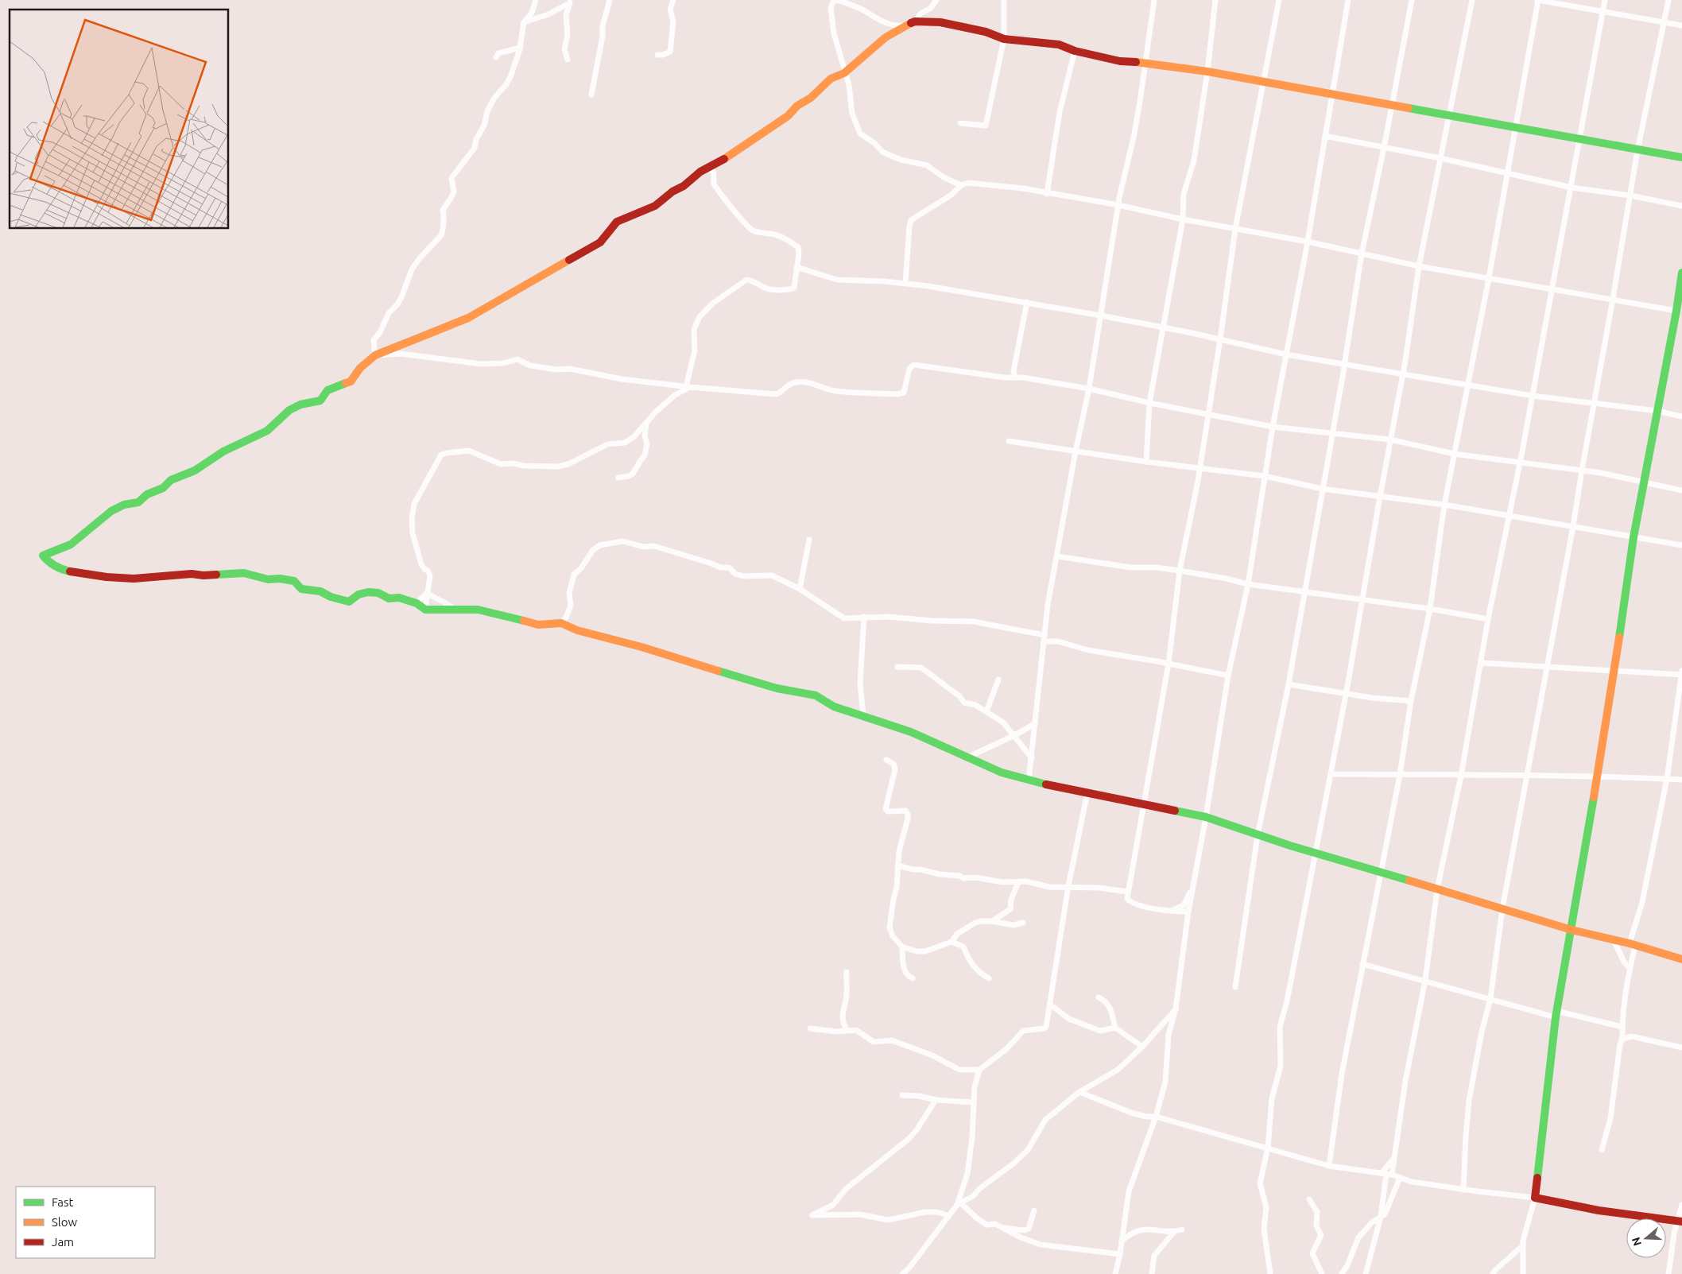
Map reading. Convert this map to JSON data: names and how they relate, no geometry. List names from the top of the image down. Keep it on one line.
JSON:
{"legend":["Fast","Slow","Jam"],"north":"left"}
